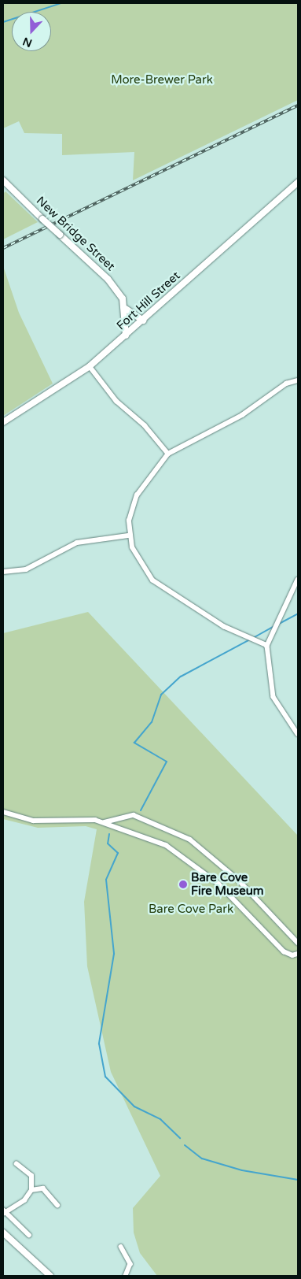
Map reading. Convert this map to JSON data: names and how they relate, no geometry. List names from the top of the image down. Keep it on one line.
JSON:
{"streets":{"main road":["New Bridge Street","Fort Hill Street"]},"crossings":[["New Bridge Street","Fort Hill Street"]],"parks":["More-Brewer Park","Bare Cove Park"],"places":["Bare Cove Fire Museum"],"north":"bottom"}
